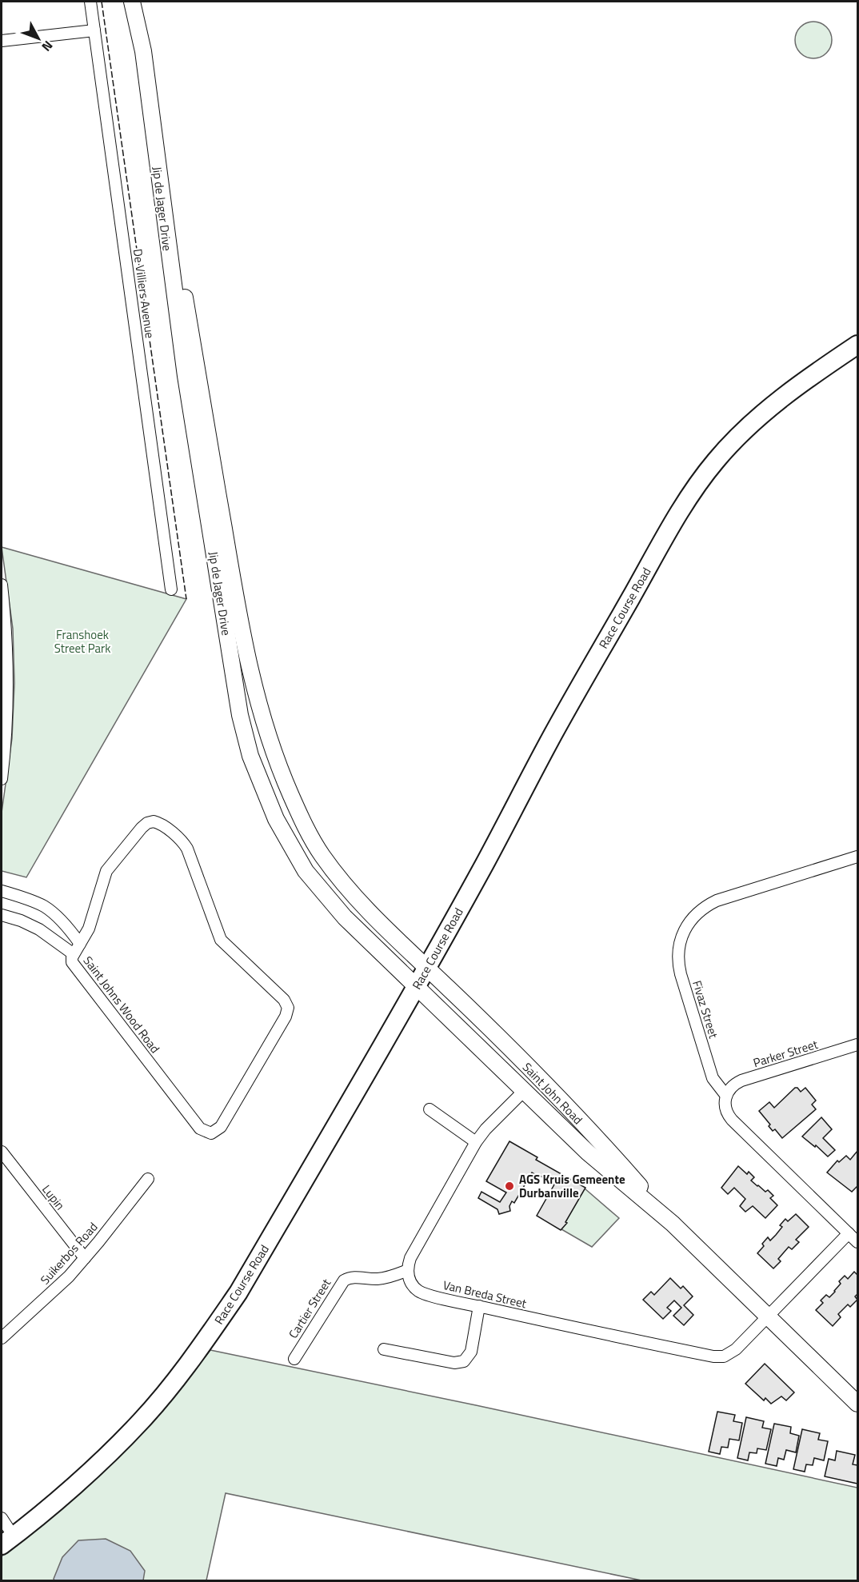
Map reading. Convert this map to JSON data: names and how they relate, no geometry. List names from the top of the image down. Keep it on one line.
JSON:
{"streets":{"main road":["Jip de Jager Drive","Race Course Road","Saint John Road"],"street":["De Villiers Avenue","Saint Johns Wood Road","Fivaz Street","Parker Street","Lupin","Suikerbos Road","Van Breda Street","Cartier Street"]},"crossings":[["Jip de Jager Drive","Race Course Road"],["Jip de Jager Drive","Saint John Road"],["Race Course Road","Saint John Road"],["Fivaz Street","Parker Street"],["Saint John Road","Van Breda Street"],["Lupin","Suikerbos Road"],["Van Breda Street","Cartier Street"]],"parks":["Franshoek Street Park"],"places":["AGS Kruis Gemeente Durbanville"],"north":"bottom right"}
